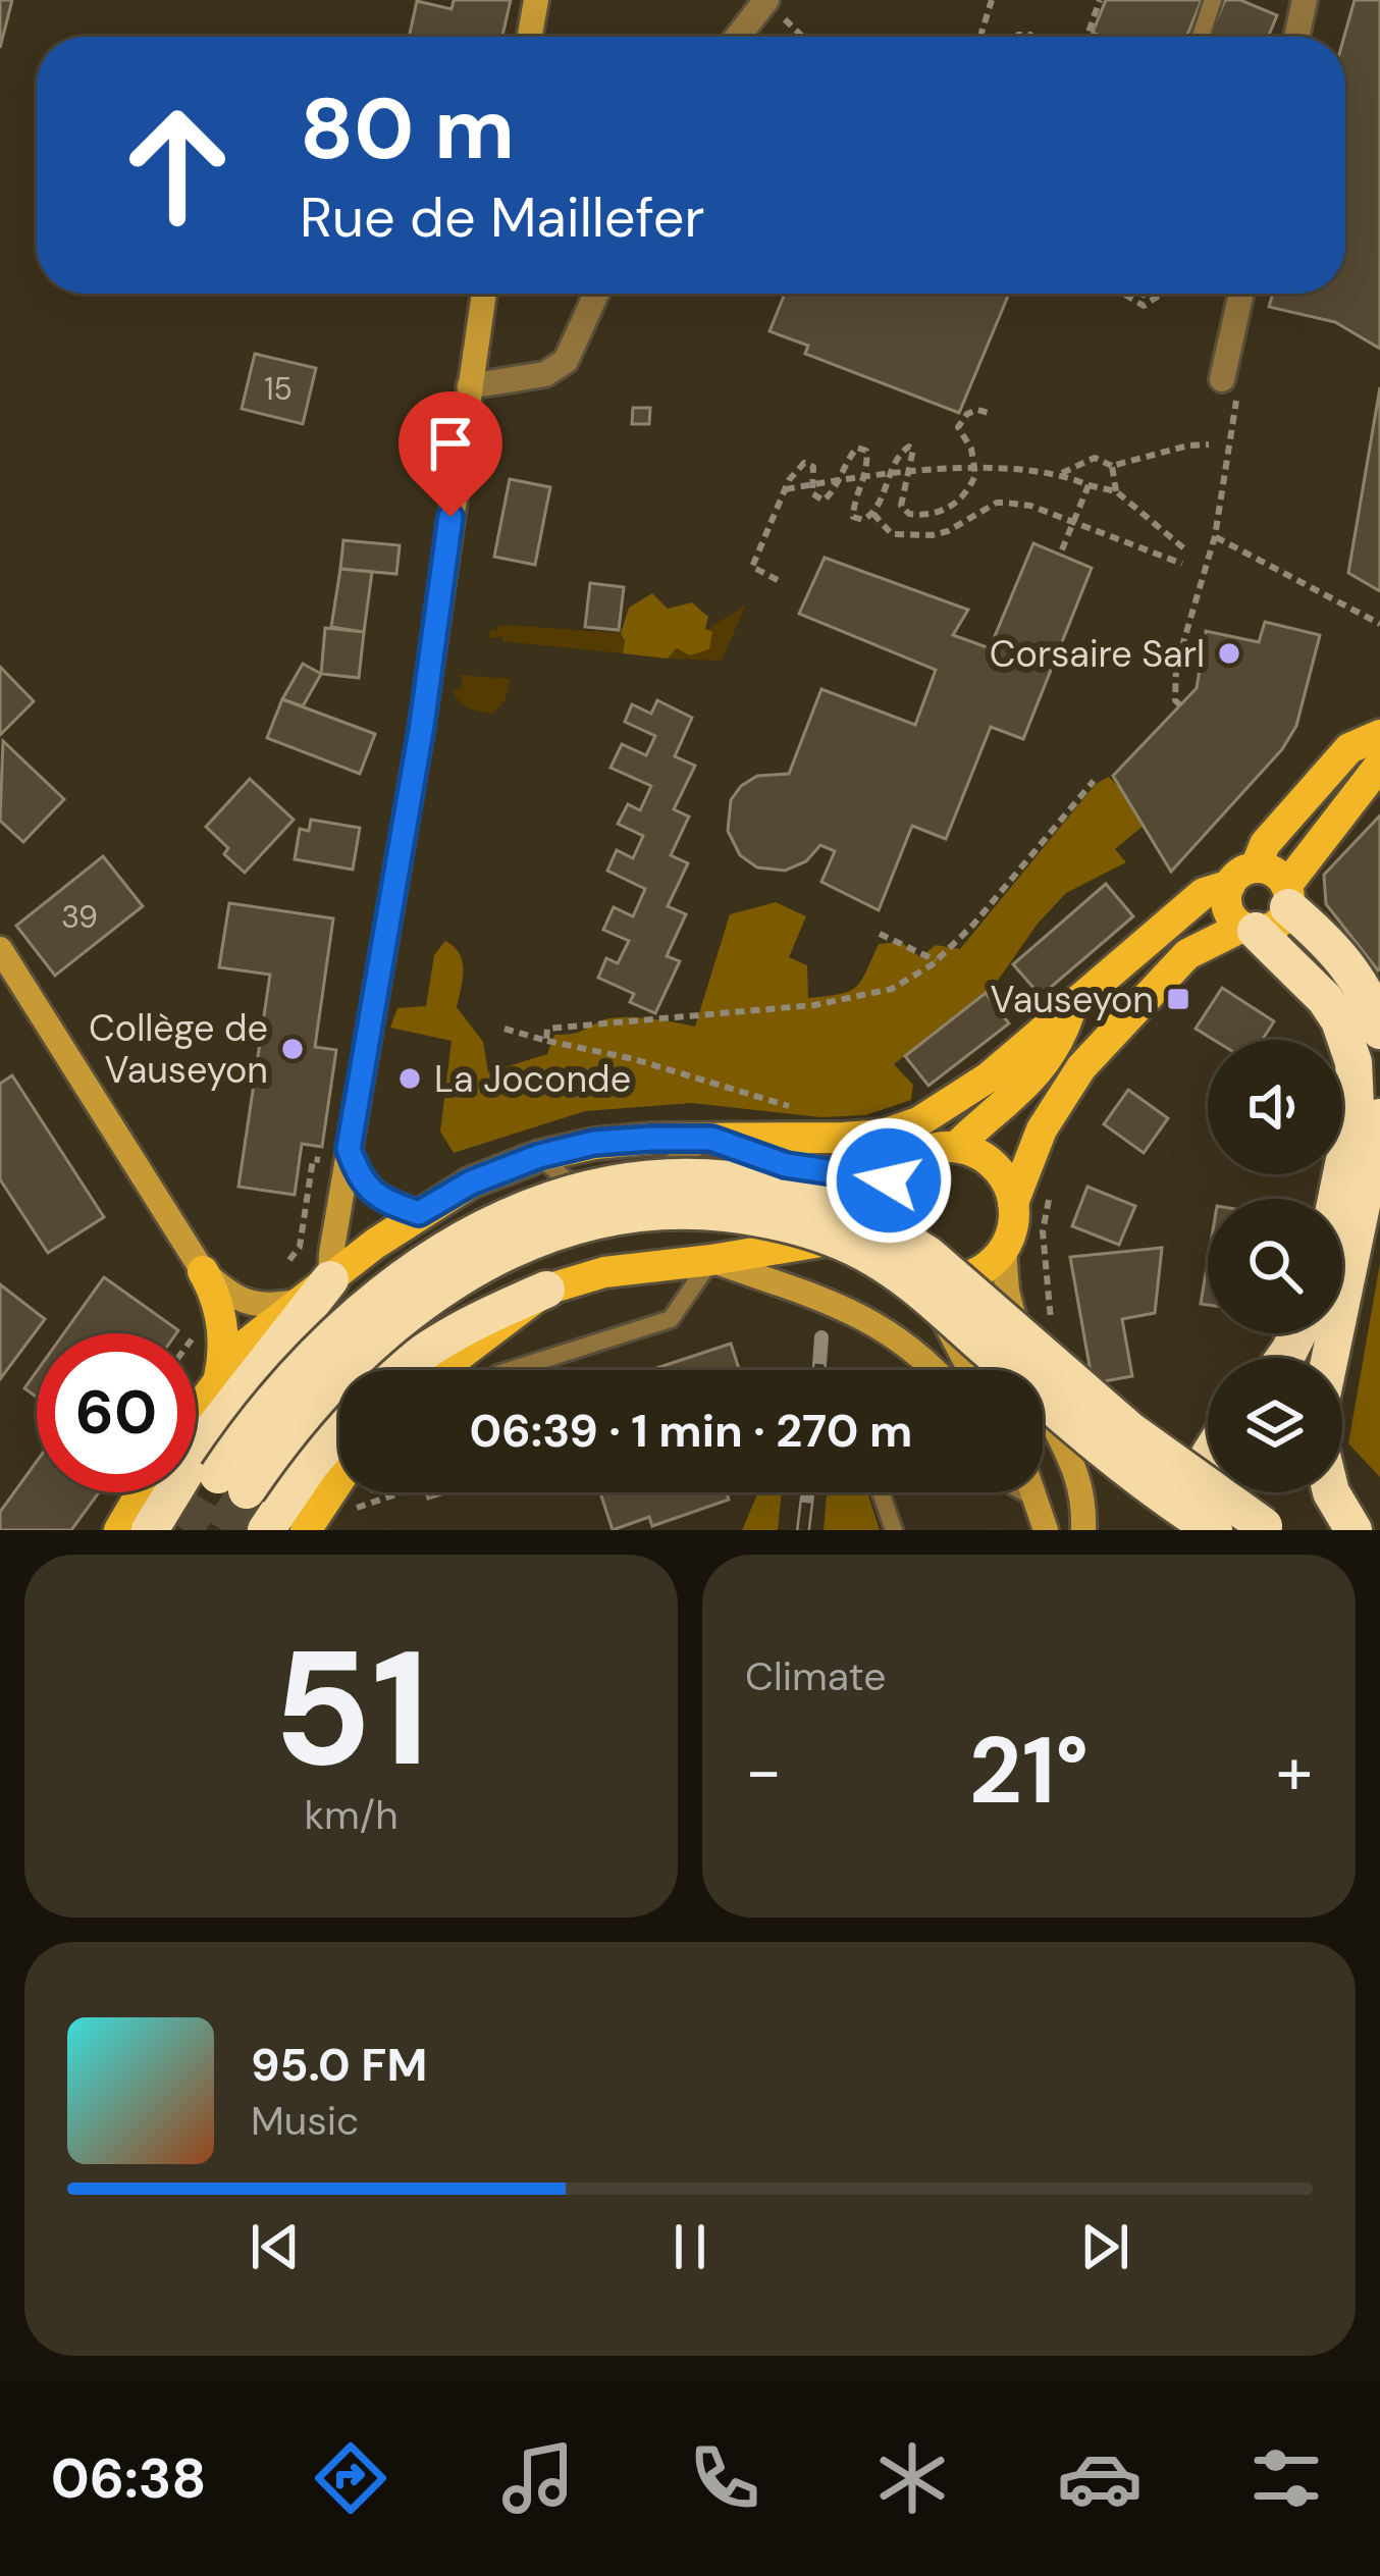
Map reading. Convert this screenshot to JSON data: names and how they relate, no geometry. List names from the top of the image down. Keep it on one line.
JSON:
{"places":{"other":["Corsaire Sarl","Collège de Vauseyon","La Joconde"],"transit":["Vauseyon"]},"house_numbers":["15","39"],"page":{"turn":["80 m","Rue de Maillefer"],"limit":"60","trip":"06:39 · 1 min · 270 m","tile":[["51","km/h"],"Climate"],"heat":["−","21°","+"],"song":["95.0 FM","Music"],"tabs":"06:38"}}
